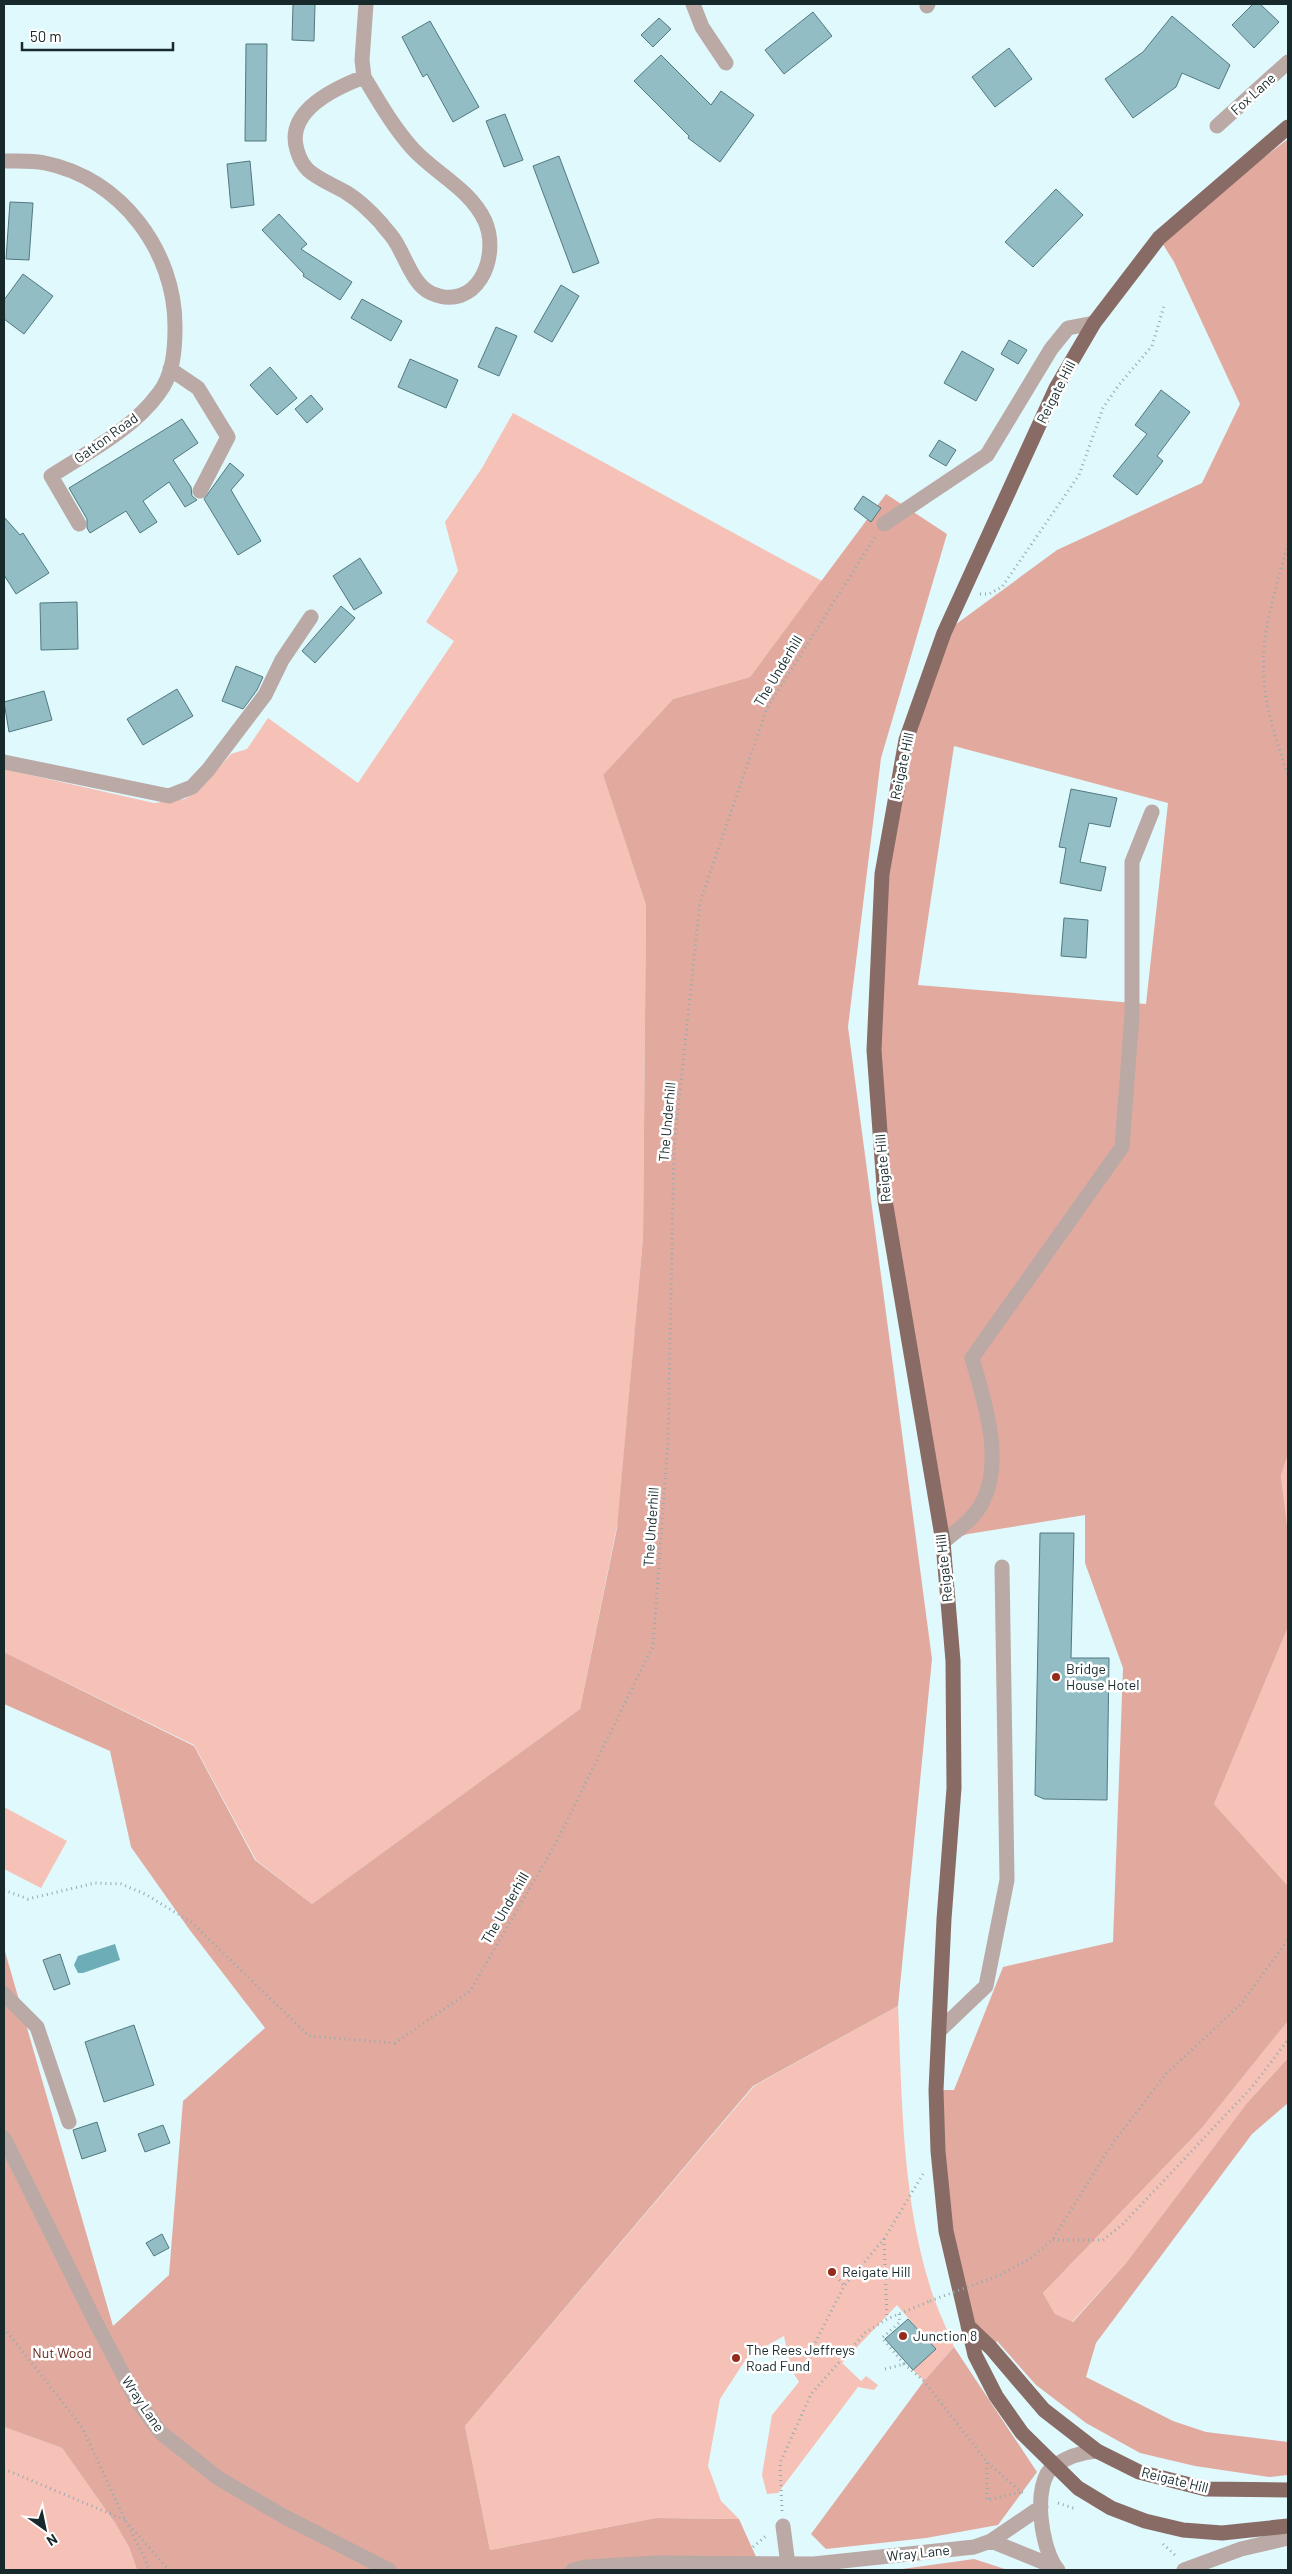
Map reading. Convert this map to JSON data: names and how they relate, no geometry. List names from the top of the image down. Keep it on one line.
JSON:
{"streets":{"main road":["Reigate Hill"],"street":["Fox Lane","Gatton Road","Wray Lane"],"path":["The Underhill"]},"parks":["Nut Wood"],"places":["Bridge House Hotel","Reigate Hill","Junction 8","The Rees Jeffreys Road Fund"],"scale_bar":"50 m","north":"bottom right"}
